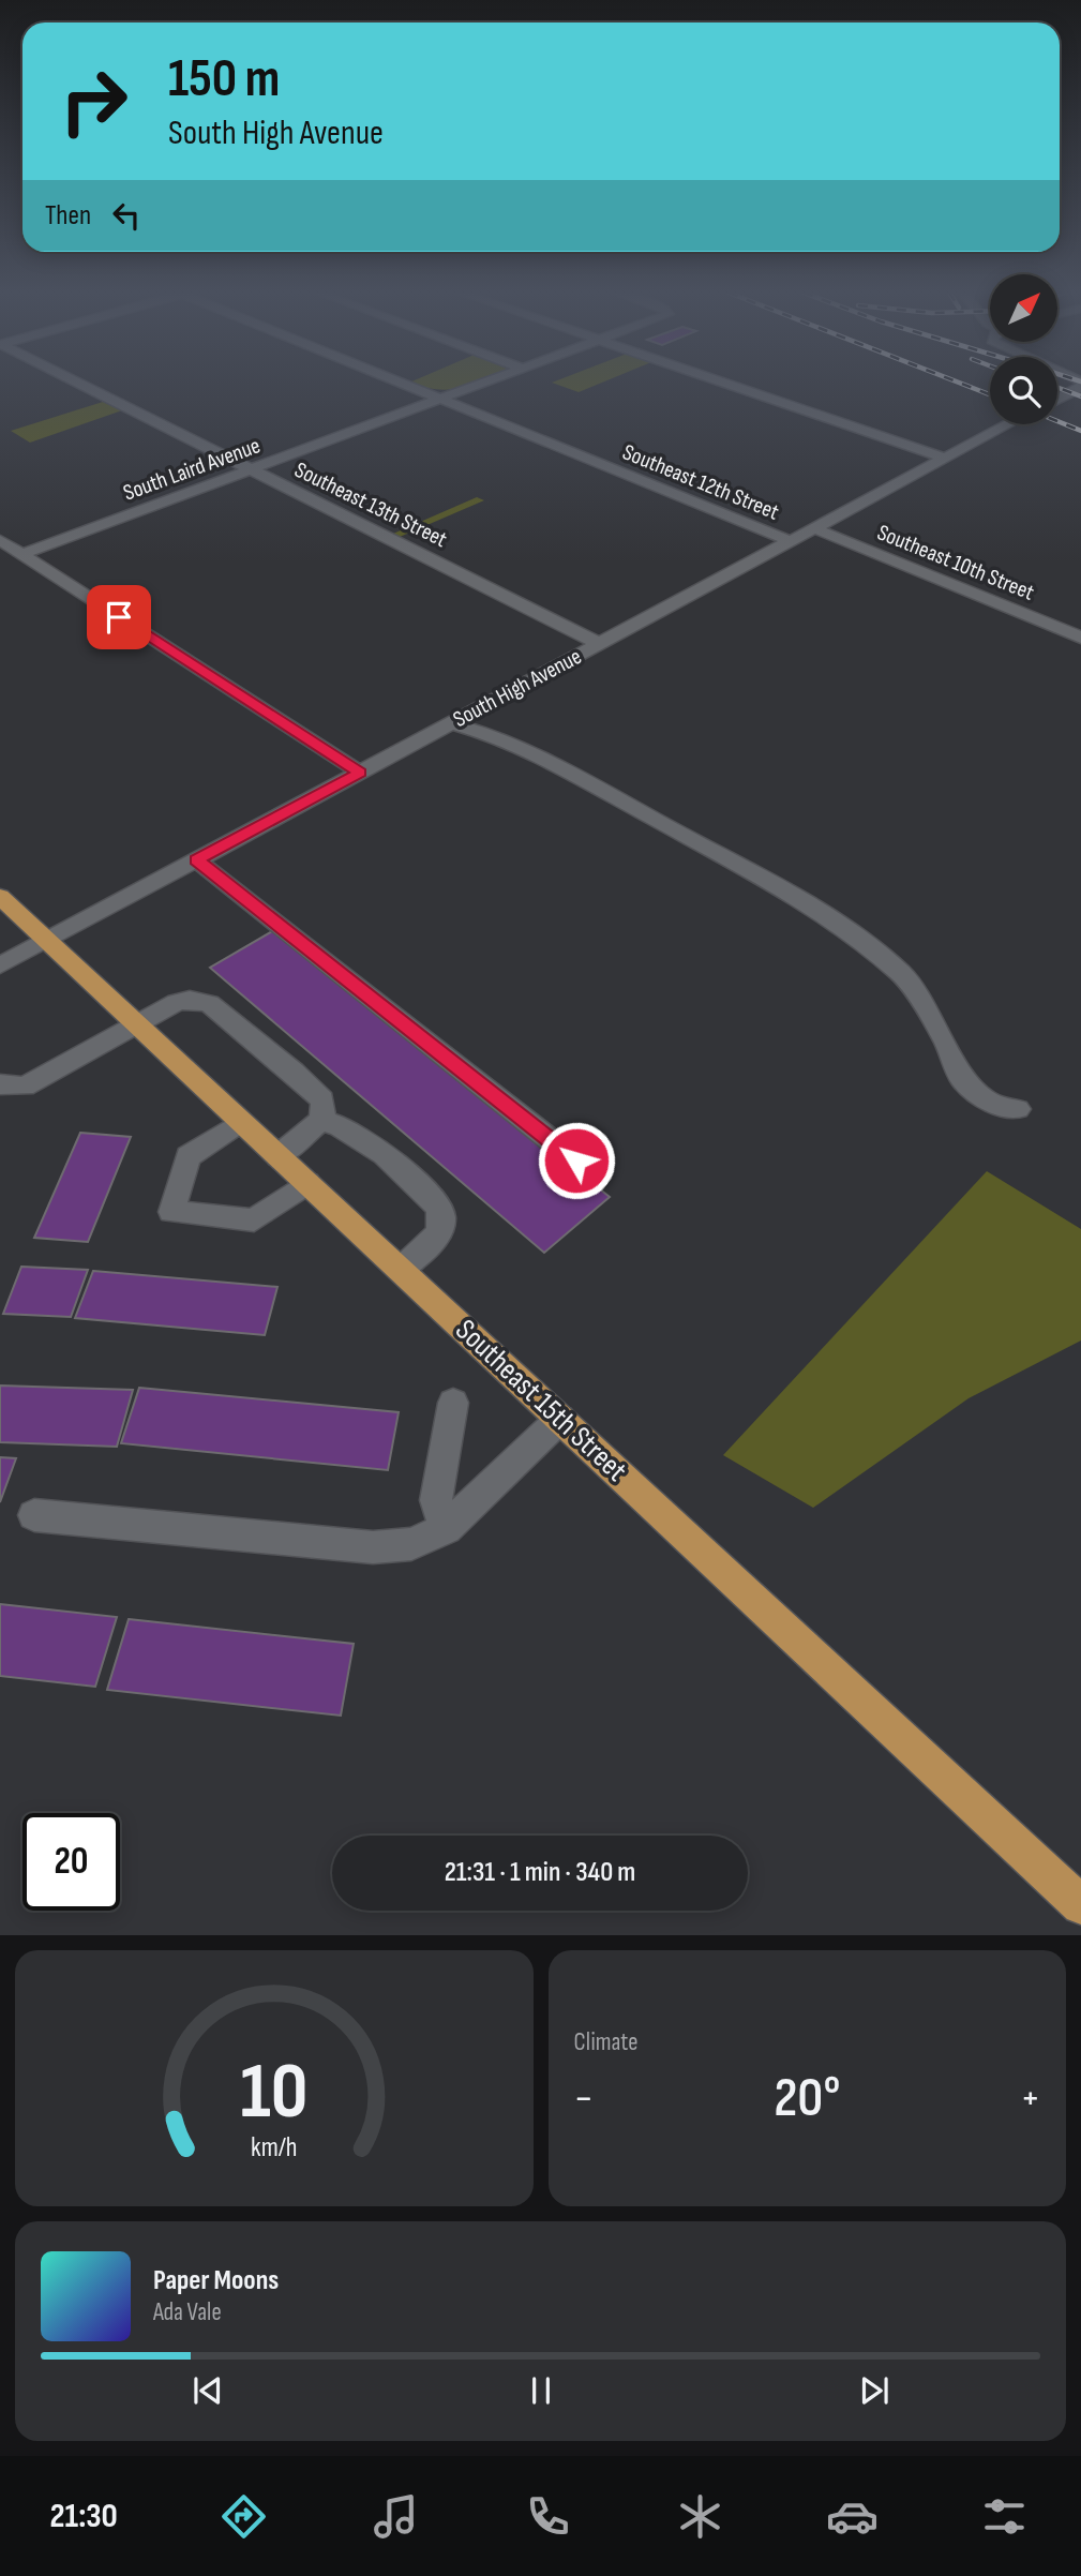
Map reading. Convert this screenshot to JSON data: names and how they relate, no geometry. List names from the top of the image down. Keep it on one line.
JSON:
{"streets":{"main road":["Southeast 15th Street"],"street":["South Laird Avenue","Southeast 12th Street","Southeast 13th Street","Southeast 10th Street","South High Avenue"]},"crossings":[["South Laird Avenue","Southeast 12th Street"],["South Laird Avenue","Southeast 13th Street"],["Southeast 12th Street","South High Avenue"],["Southeast 13th Street","South High Avenue"],["Southeast 10th Street","South High Avenue"],["South High Avenue","Southeast 15th Street"]],"north":"top right","page":{"turn":["150 m","South High Avenue"],"then":"Then","limit":"20","trip":"21:31 · 1 min · 340 m","tile":"Climate","heat":["−","20°","+"],"song":["Paper Moons","Ada Vale"],"tabs":"21:30","gauge":["10","km/h"]}}
